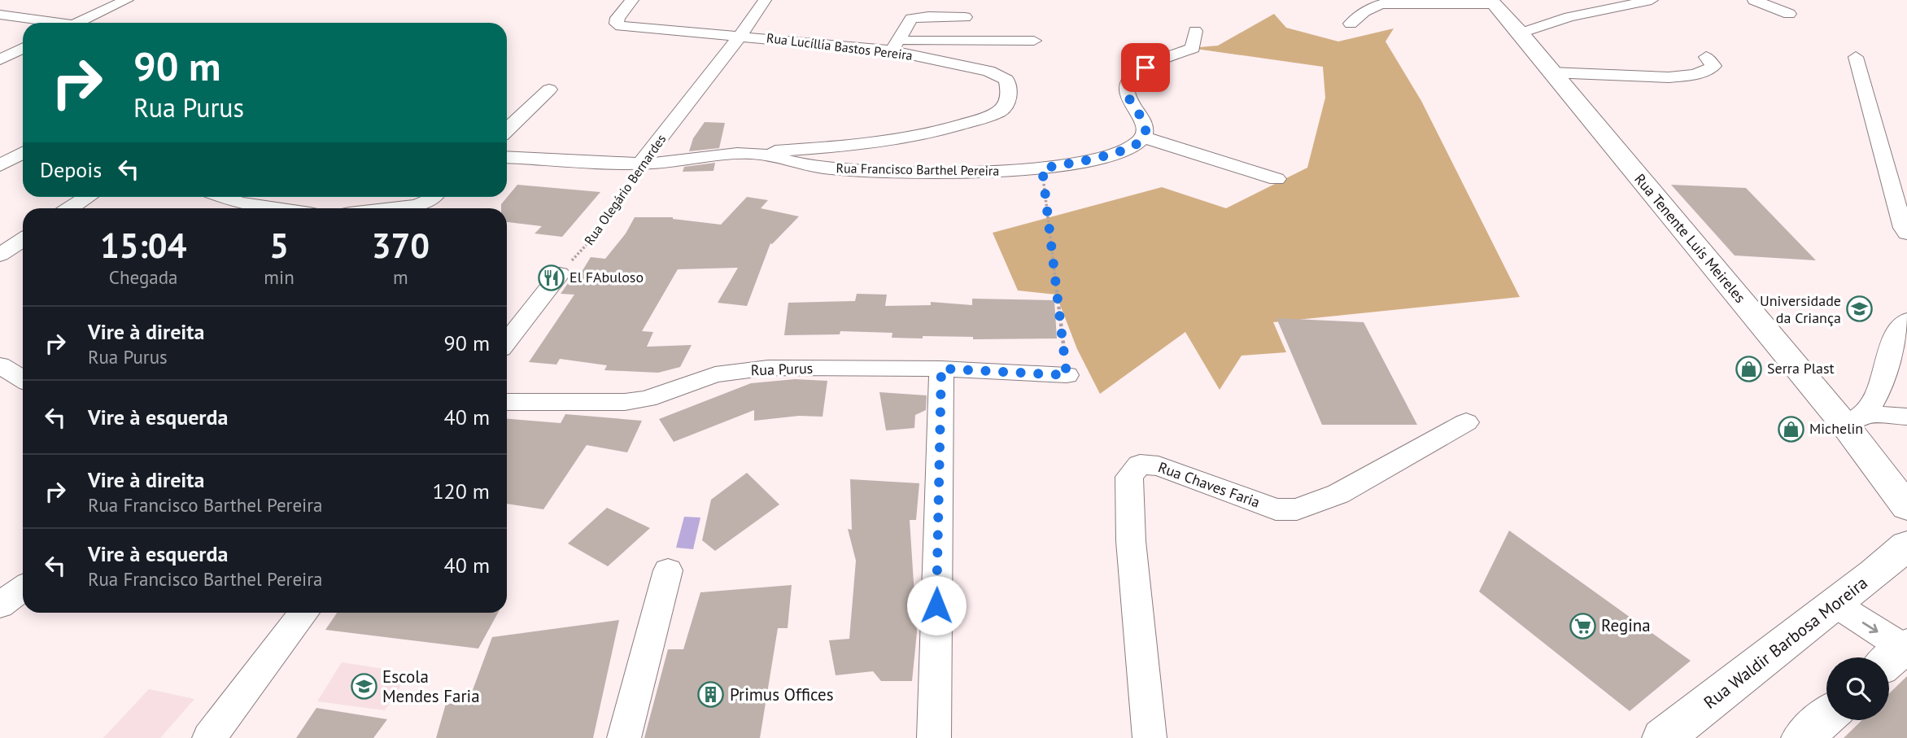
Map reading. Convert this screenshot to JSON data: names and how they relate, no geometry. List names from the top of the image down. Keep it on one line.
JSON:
{"streets":{"main road":["Rua Tenente Luís Meireles","Rua Waldir Barbosa Moreira"],"street":["Rua Lucíllia Bastos Pereira","Rua Francisco Barthel Pereira","Rua Olegário Bernardes","Rua Purus","Rua Chaves Faria"]},"crossings":[["Rua Lucíllia Bastos Pereira","Rua Francisco Barthel Pereira"],["Rua Lucíllia Bastos Pereira","Rua Olegário Bernardes"],["Rua Francisco Barthel Pereira","Rua Olegário Bernardes"]],"places":{"restaurant":["El FAbuloso"],"school or university":["Universidade da Criança","Escola Mendes Faria"],"shop":["Serra Plast","Michelin"],"supermarket":["Regina"],"building":["Primus Offices"]},"page":{"turn":["90 m","Rua Purus"],"then":"Depois","eta":["15:04","Chegada","5","min","370","m"],"list":[{"name":"Vire à direita","note":"Rua Purus","value":"90 m"},{"name":"Vire à esquerda","value":"40 m"},{"name":"Vire à direita","note":"Rua Francisco Barthel Pereira","value":"120 m"},{"name":"Vire à esquerda","note":"Rua Francisco Barthel Pereira","value":"40 m"}]}}
